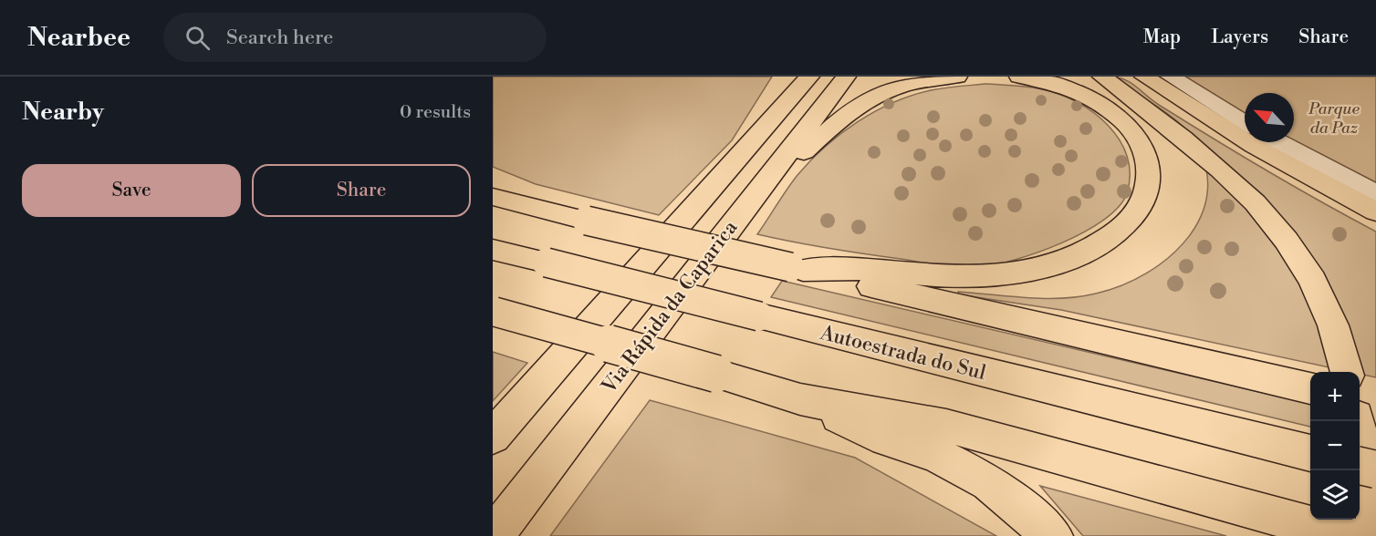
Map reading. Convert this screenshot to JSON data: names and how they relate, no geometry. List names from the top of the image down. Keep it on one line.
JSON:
{"streets":{"highway":["Via Rápida da Caparica","Autoestrada do Sul"]},"parks":["Parque da Paz"],"north":"top left","page":{"header":"Nearbee","search":"Search here","nav":["Map","Layers","Share"],"heading":["Nearby","0 results"],"buttons":["Save","Share"],"map_buttons":["+","−"]}}
